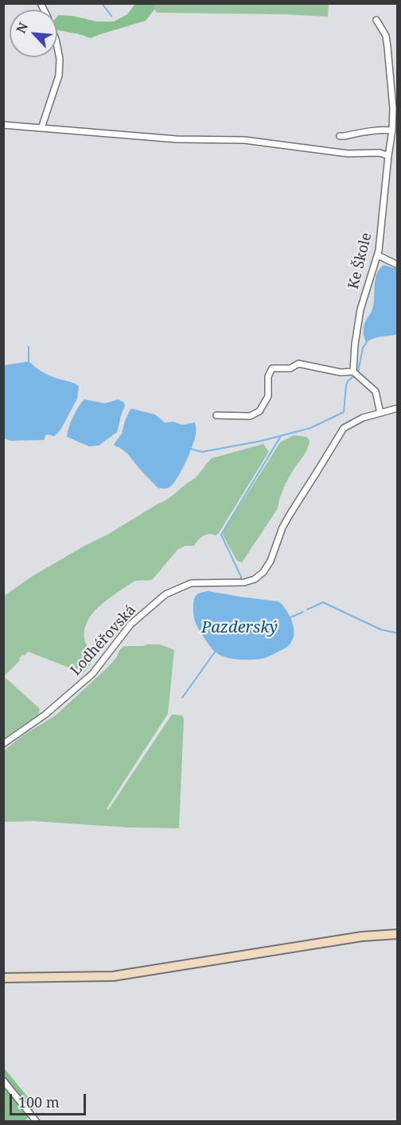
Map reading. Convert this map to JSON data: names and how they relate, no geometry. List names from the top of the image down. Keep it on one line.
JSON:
{"streets":{"street":["Ke Škole","Lodhéřovská"]},"water":["Pazderský"],"scale_bar":"100 m","north":"top left"}
